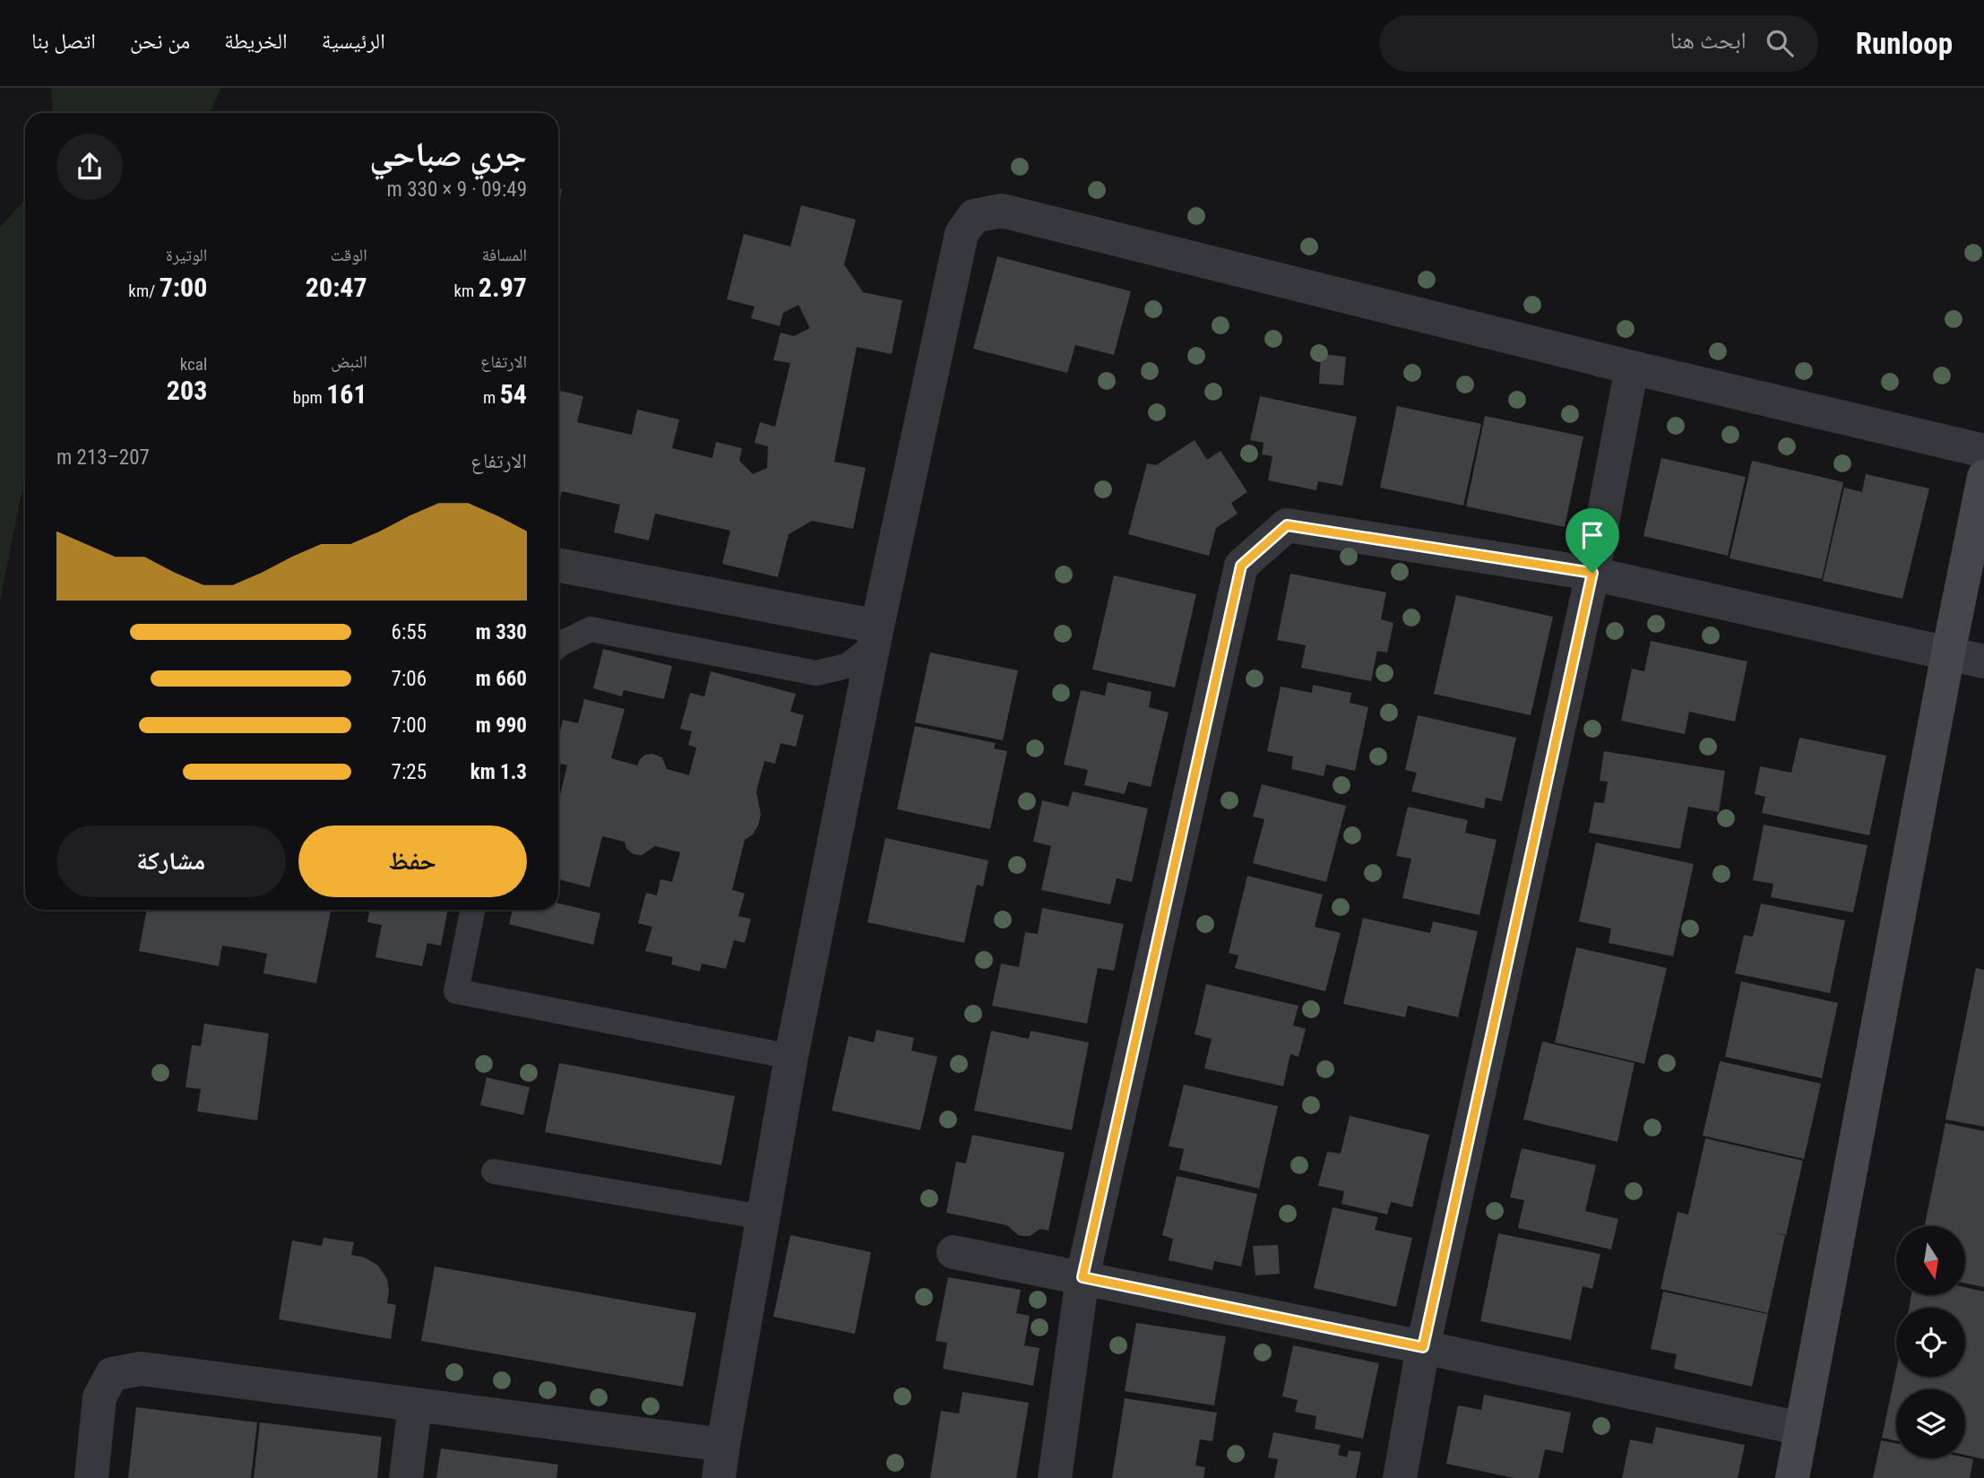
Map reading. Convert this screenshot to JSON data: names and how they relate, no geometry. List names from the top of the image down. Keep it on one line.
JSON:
{"north":"bottom","page":{"header":"Runloop","search":"ابحث هنا","nav":["الرئيسية","الخريطة","من نحن","اتصل بنا"],"heading":["جري صباحي","09:49 · 9 × 330 m"],"stats":[["المسافة","2.97 km"],["الوقت","20:47"],["الوتيرة","7:00 /km"],["الارتفاع","54 m"],["النبض","161 bpm"],["kcal","203"]],"chart":["الارتفاع","207–213 m"],"list":[{"name":"330 m","note":"6:55"},{"name":"660 m","note":"7:06"},{"name":"990 m","note":"7:00"},{"name":"1.3 km","note":"7:25"}],"buttons":["حفظ","مشاركة"]}}
